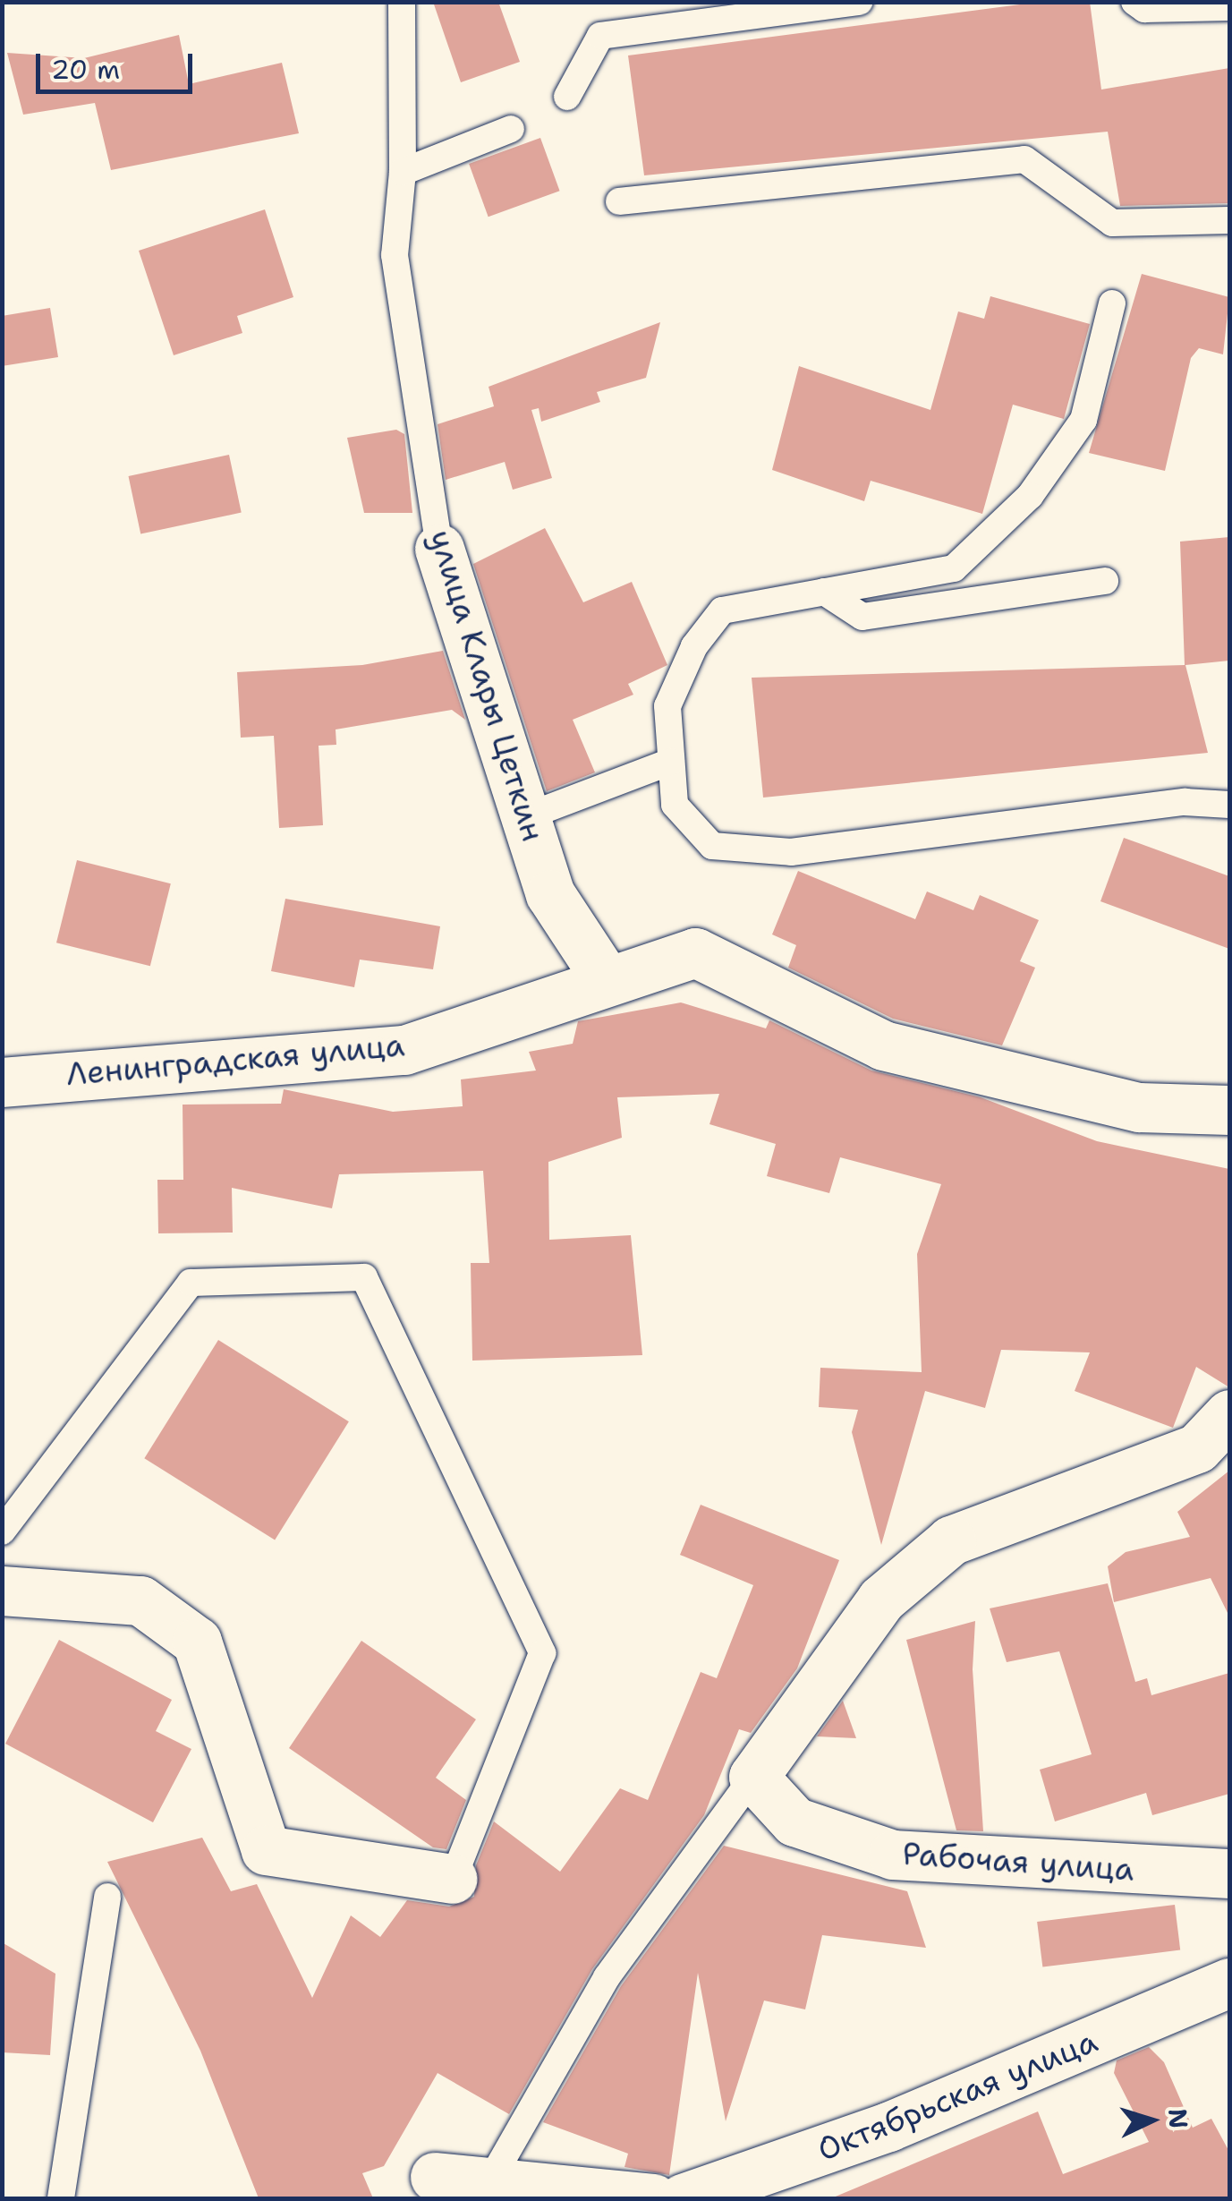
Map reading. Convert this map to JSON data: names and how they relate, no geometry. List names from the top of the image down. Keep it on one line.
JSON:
{"streets":{"street":["улица Клары Цеткин","Ленинградская улица","Рабочая улица","Октябрьская улица"]},"crossings":[["улица Клары Цеткин","Ленинградская улица"]],"scale_bar":"20 m","north":"right"}
